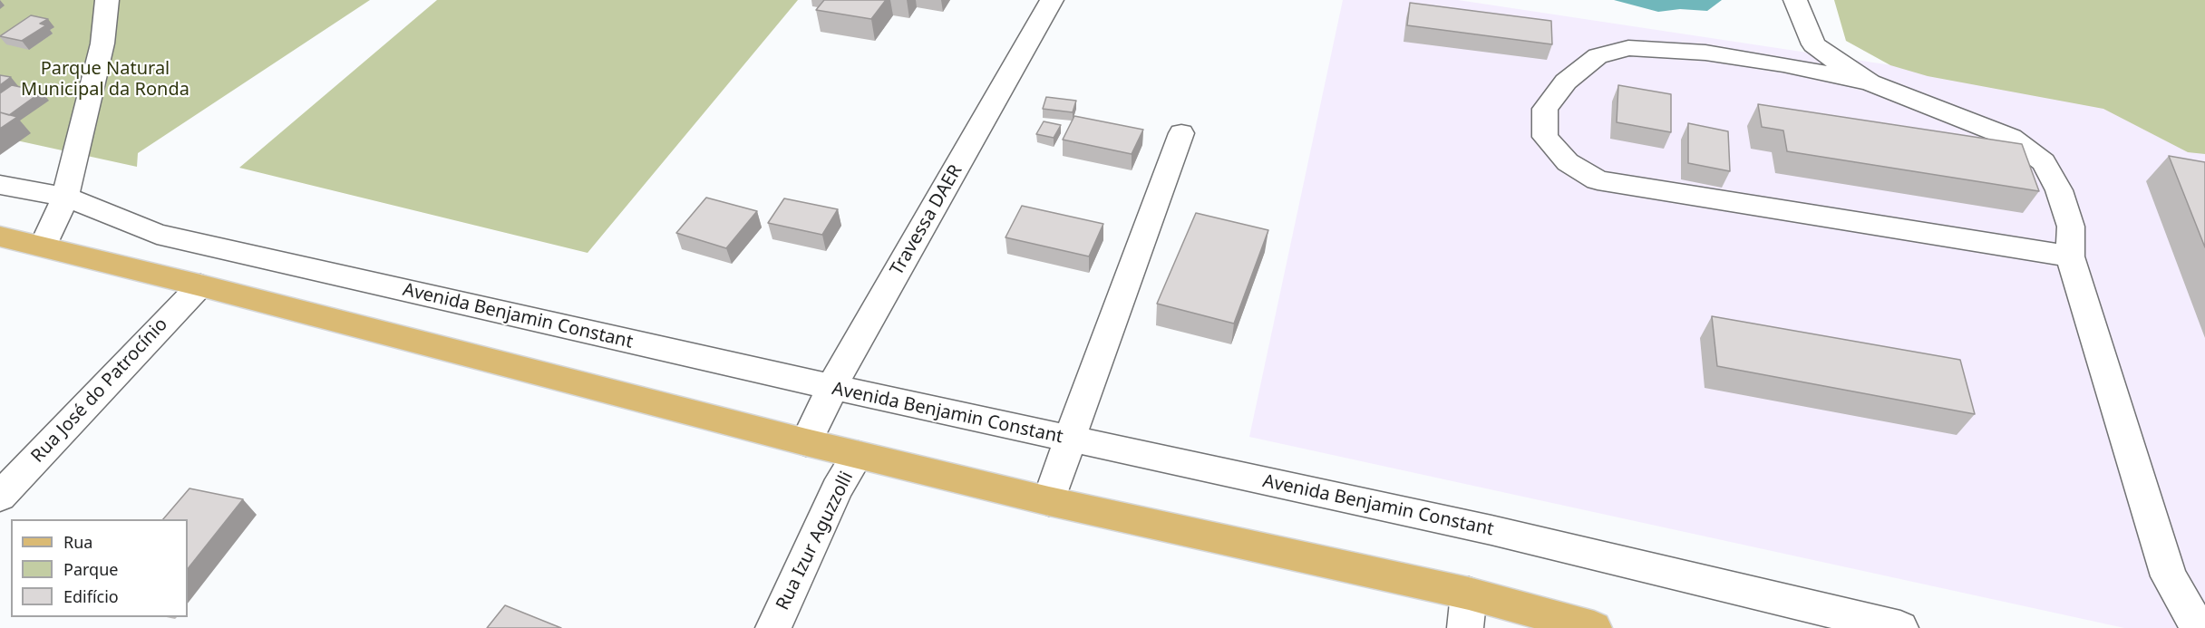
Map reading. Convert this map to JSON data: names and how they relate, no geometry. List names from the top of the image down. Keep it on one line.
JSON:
{"streets":{"street":["Travessa DAER","Avenida Benjamin Constant","Rua José do Patrocínio","Rua Izur Aguzzolli"]},"crossings":[["Travessa DAER","Avenida Benjamin Constant"]],"parks":["Parque Natural Municipal da Ronda"],"legend":["Rua","Parque","Edifício"]}
